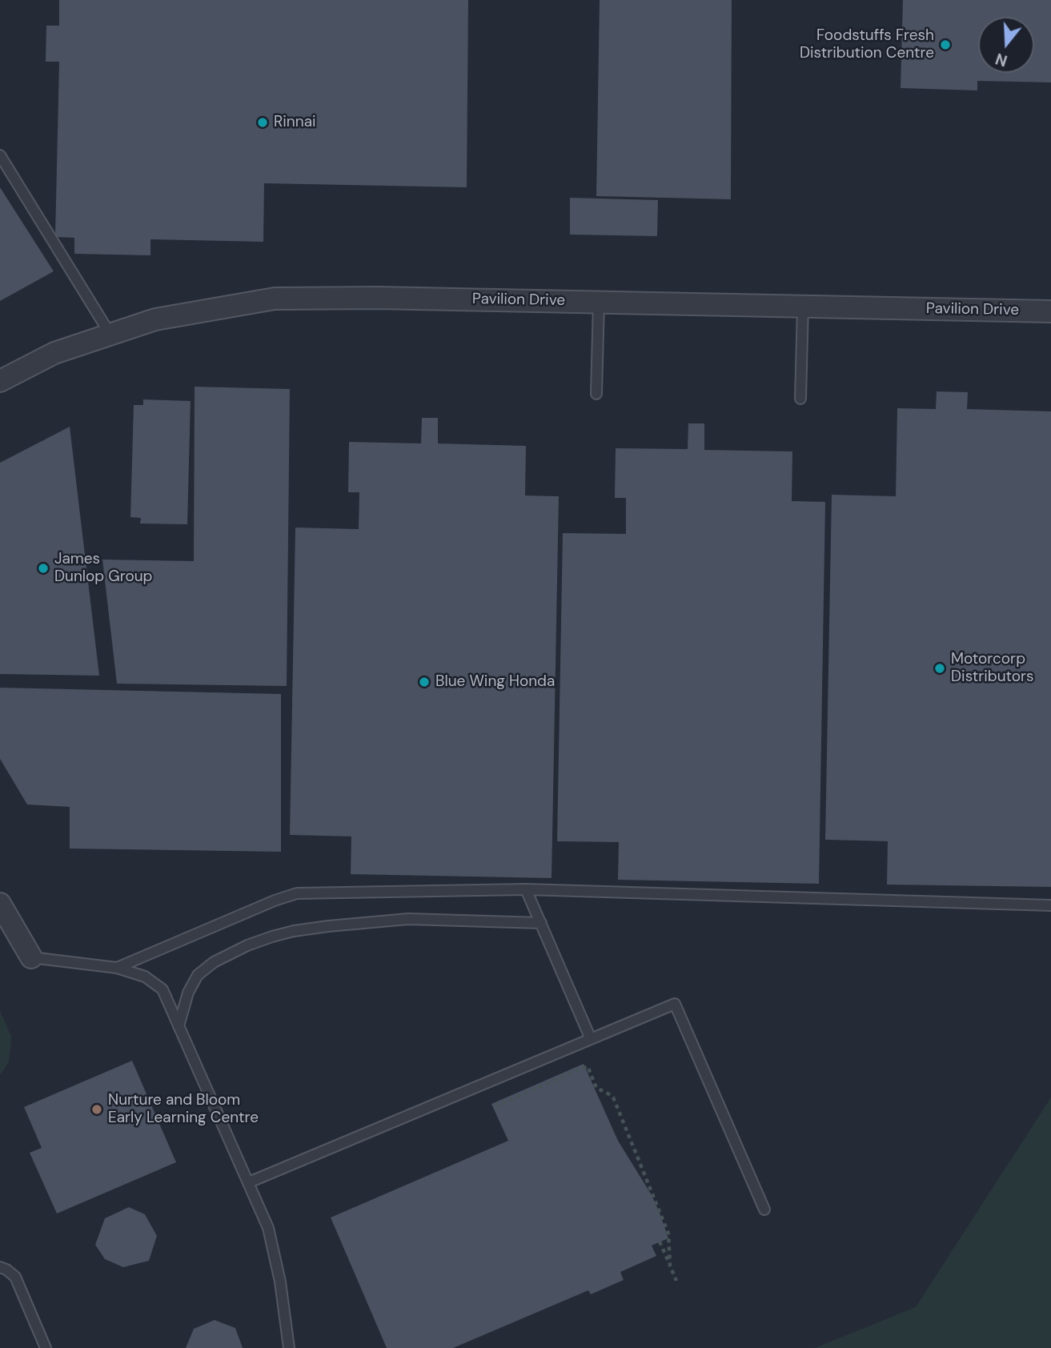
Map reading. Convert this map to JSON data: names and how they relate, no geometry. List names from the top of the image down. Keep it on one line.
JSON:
{"streets":{"street":["Pavilion Drive"]},"places":["Foodstuffs Fresh Distribution Centre","Rinnai","James Dunlop Group","Motorcorp Distributors","Blue Wing Honda","Nurture and Bloom Early Learning Centre"],"north":"bottom"}
